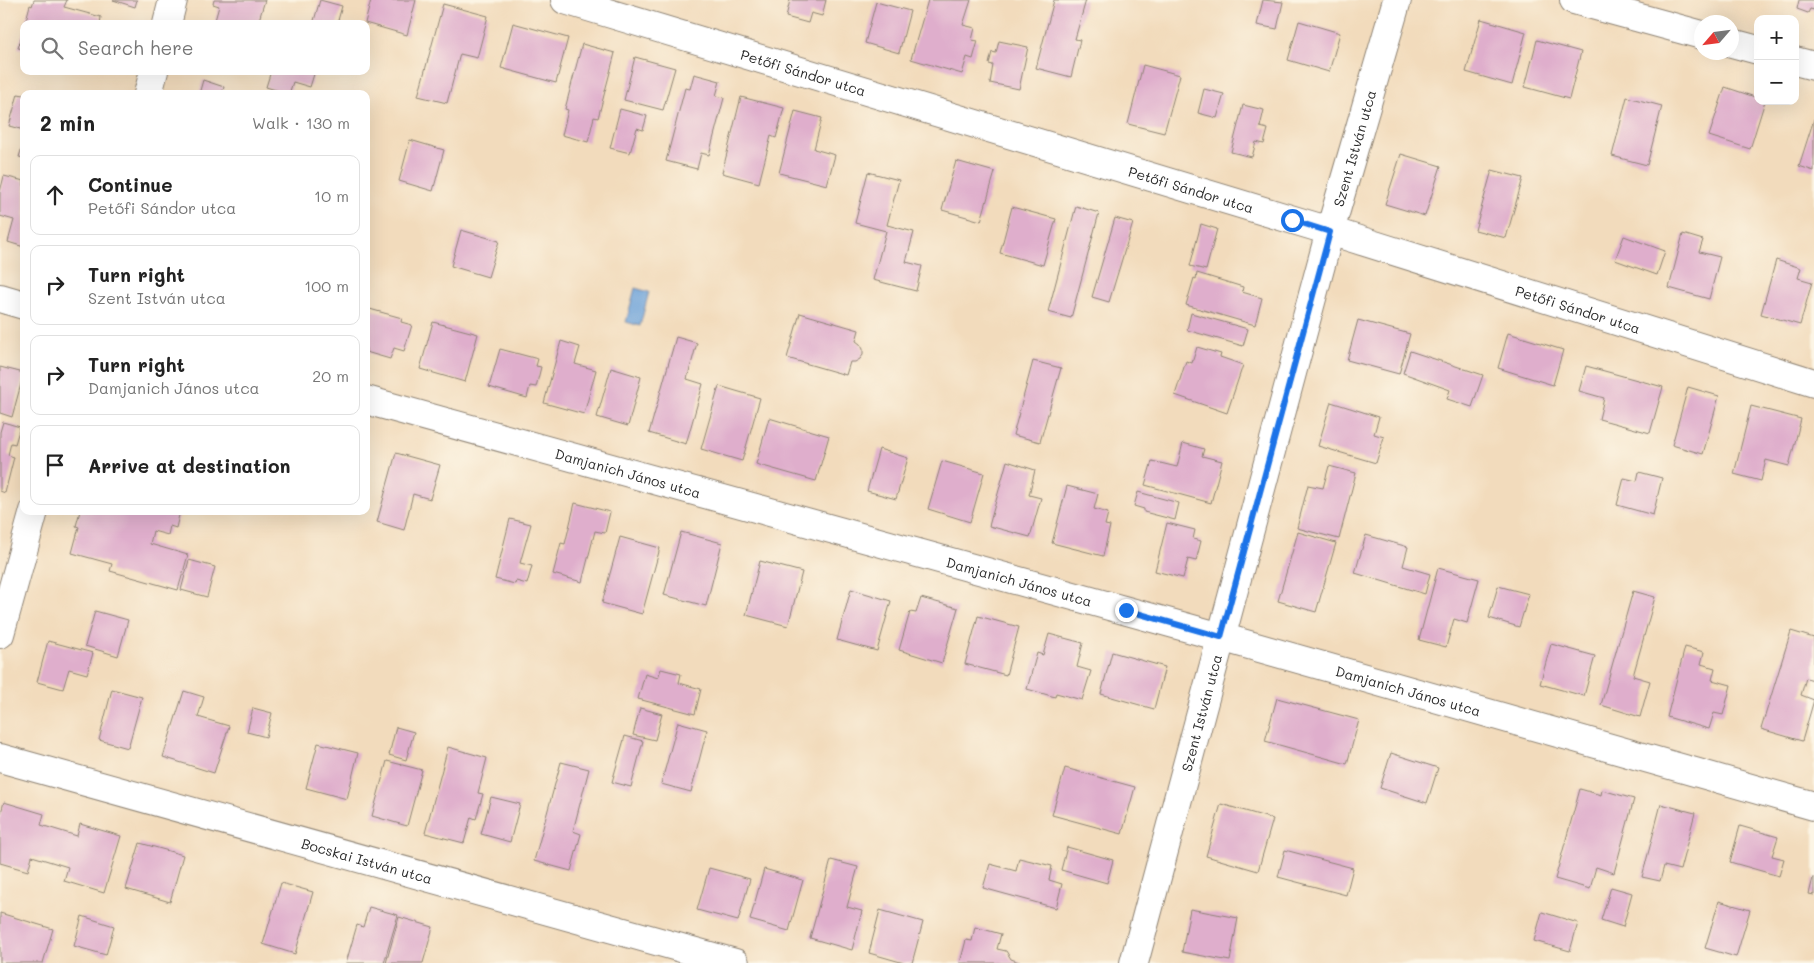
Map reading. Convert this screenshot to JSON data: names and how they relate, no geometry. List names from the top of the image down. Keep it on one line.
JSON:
{"streets":{"street":["Petőfi Sándor utca","Szent István utca","Damjanich János utca","Bocskai István utca"]},"crossings":[["Petőfi Sándor utca","Szent István utca"],["Szent István utca","Damjanich János utca"]],"north":"bottom left","page":{"map_buttons":["+","−"],"search":"Search here","heading":["2 min","Walk · 130 m"],"list":[["Continue","Petőfi Sándor utca","10 m"],["Turn right","Szent István utca","100 m"],["Turn right","Damjanich János utca","20 m"],"Arrive at destination"]}}
